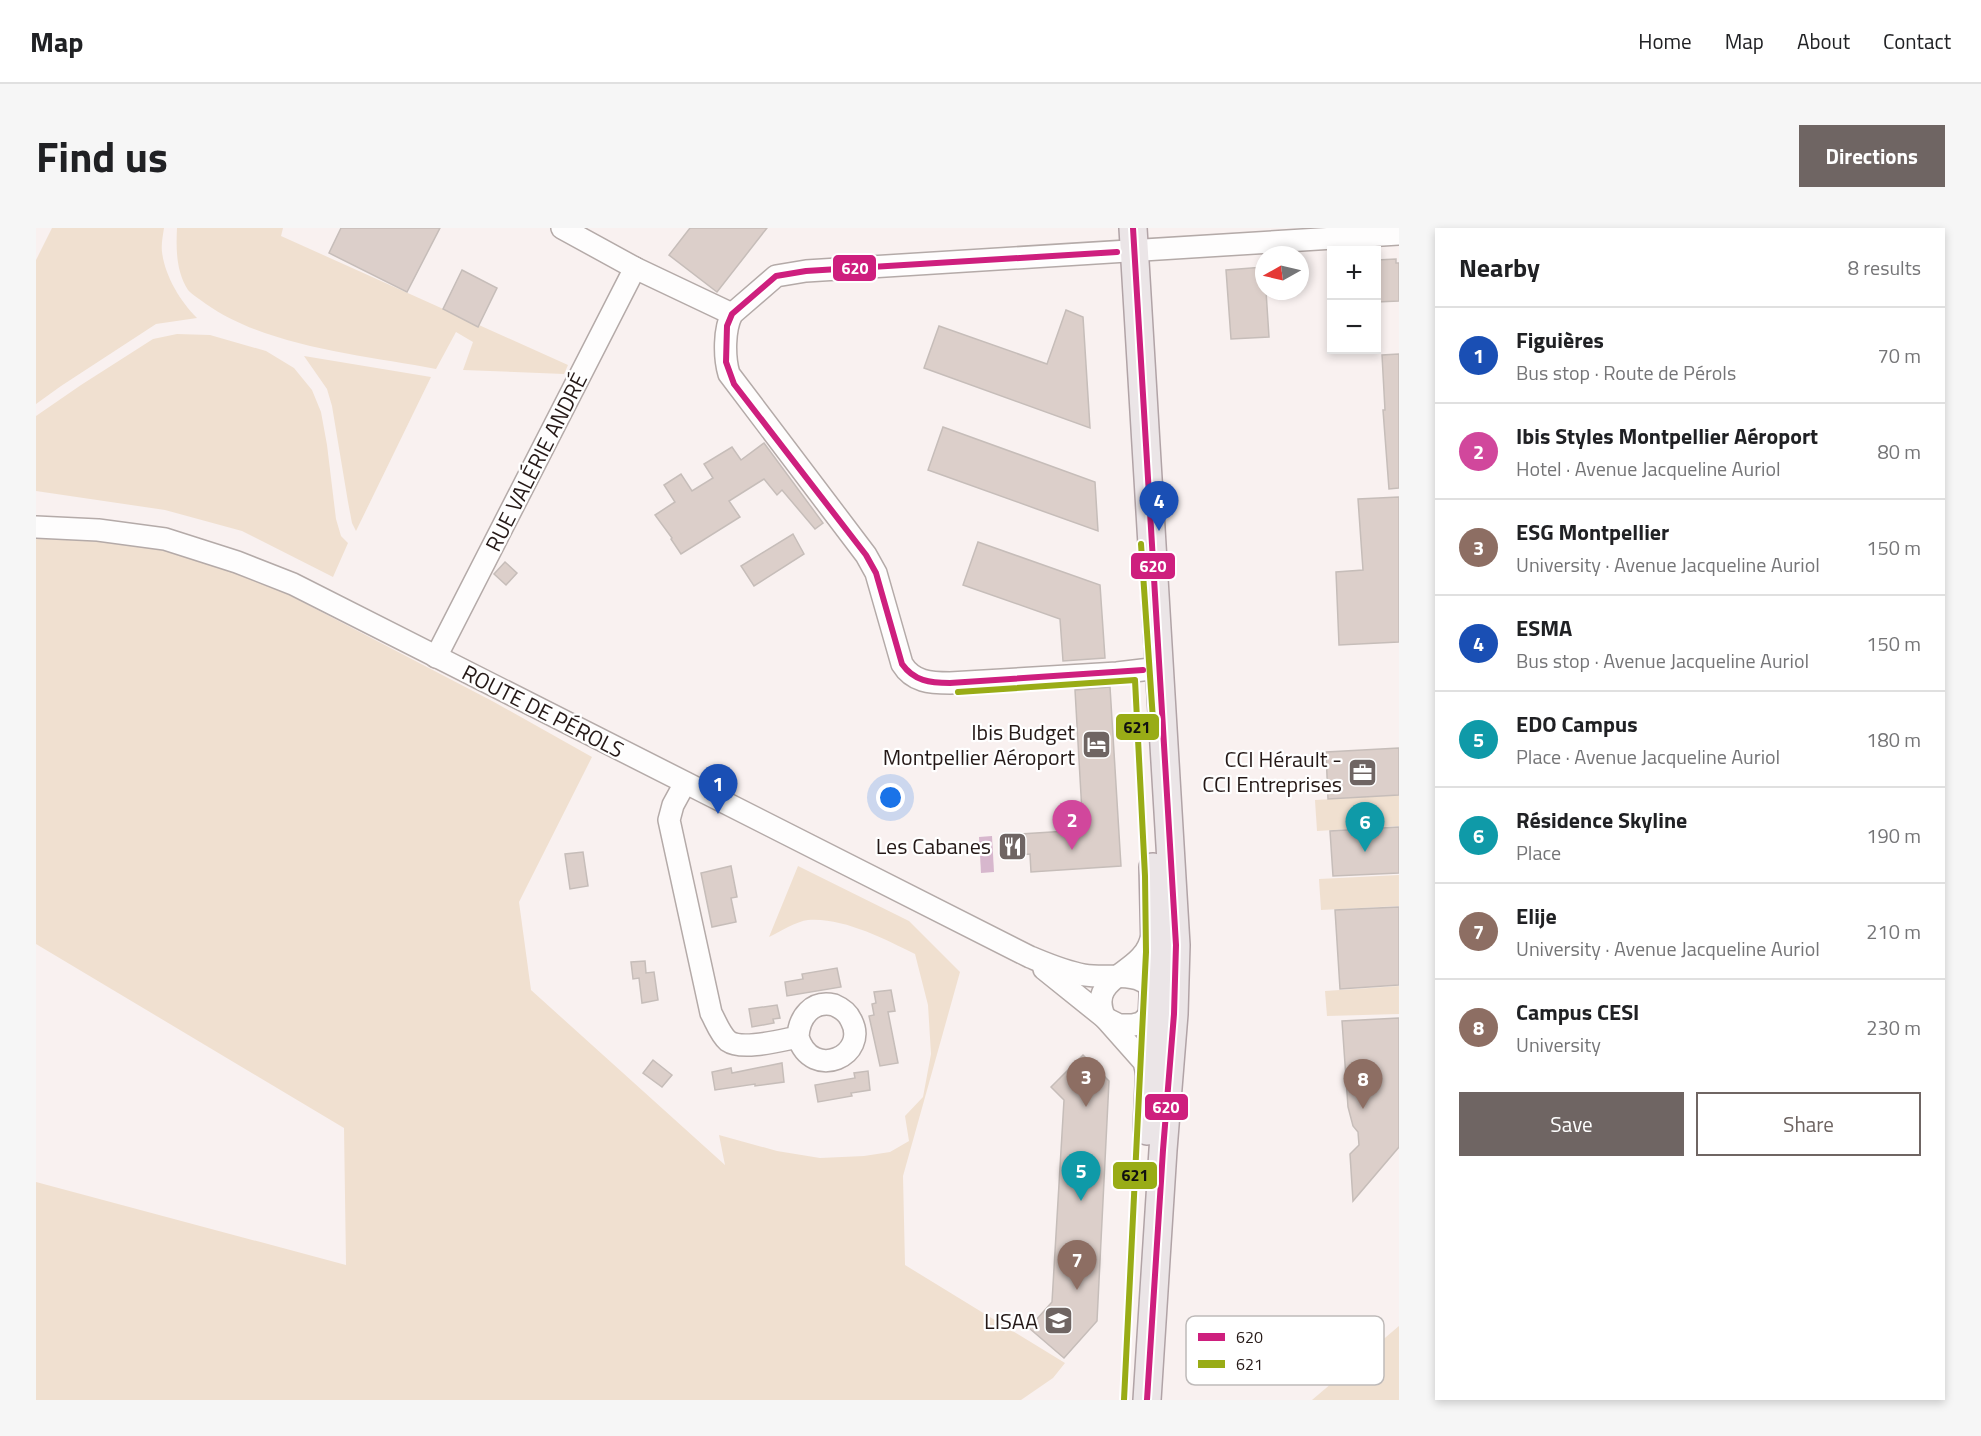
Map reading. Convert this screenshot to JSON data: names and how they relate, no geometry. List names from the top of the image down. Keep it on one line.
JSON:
{"streets":{"street":["RUE VALÉRIE ANDRÉ","ROUTE DE PÉROLS"]},"crossings":[["RUE VALÉRIE ANDRÉ","ROUTE DE PÉROLS"]],"places":{"hotel":["Ibis Budget Montpellier Aéroport"],"office":["CCI Hérault - CCI Entreprises"],"restaurant":["Les Cabanes"],"school or university":["LISAA"]},"lines":["transit line 620","transit line 621"],"legend":["620","621"],"north":"left","page":{"header":"Map","nav":["Home","Map","About","Contact"],"title":"Find us","buttons":["Directions",["Save","Share"]],"heading":["Nearby","8 results"],"map_buttons":["+","−"],"list":[{"mark":"1","name":"Figuières","note":"Bus stop · Route de Pérols","value":"70 m"},{"mark":"2","name":"Ibis Styles Montpellier Aéroport","note":"Hotel · Avenue Jacqueline Auriol","value":"80 m"},{"mark":"3","name":"ESG Montpellier","note":"University · Avenue Jacqueline Auriol","value":"150 m"},{"mark":"4","name":"ESMA","note":"Bus stop · Avenue Jacqueline Auriol","value":"150 m"},{"mark":"5","name":"EDO Campus","note":"Place · Avenue Jacqueline Auriol","value":"180 m"},{"mark":"6","name":"Résidence Skyline","note":"Place","value":"190 m"},{"mark":"7","name":"Elije","note":"University · Avenue Jacqueline Auriol","value":"210 m"},{"mark":"8","name":"Campus CESI","note":"University","value":"230 m"}],"pins":["4","1","2","6","3","8","5","7"]}}
